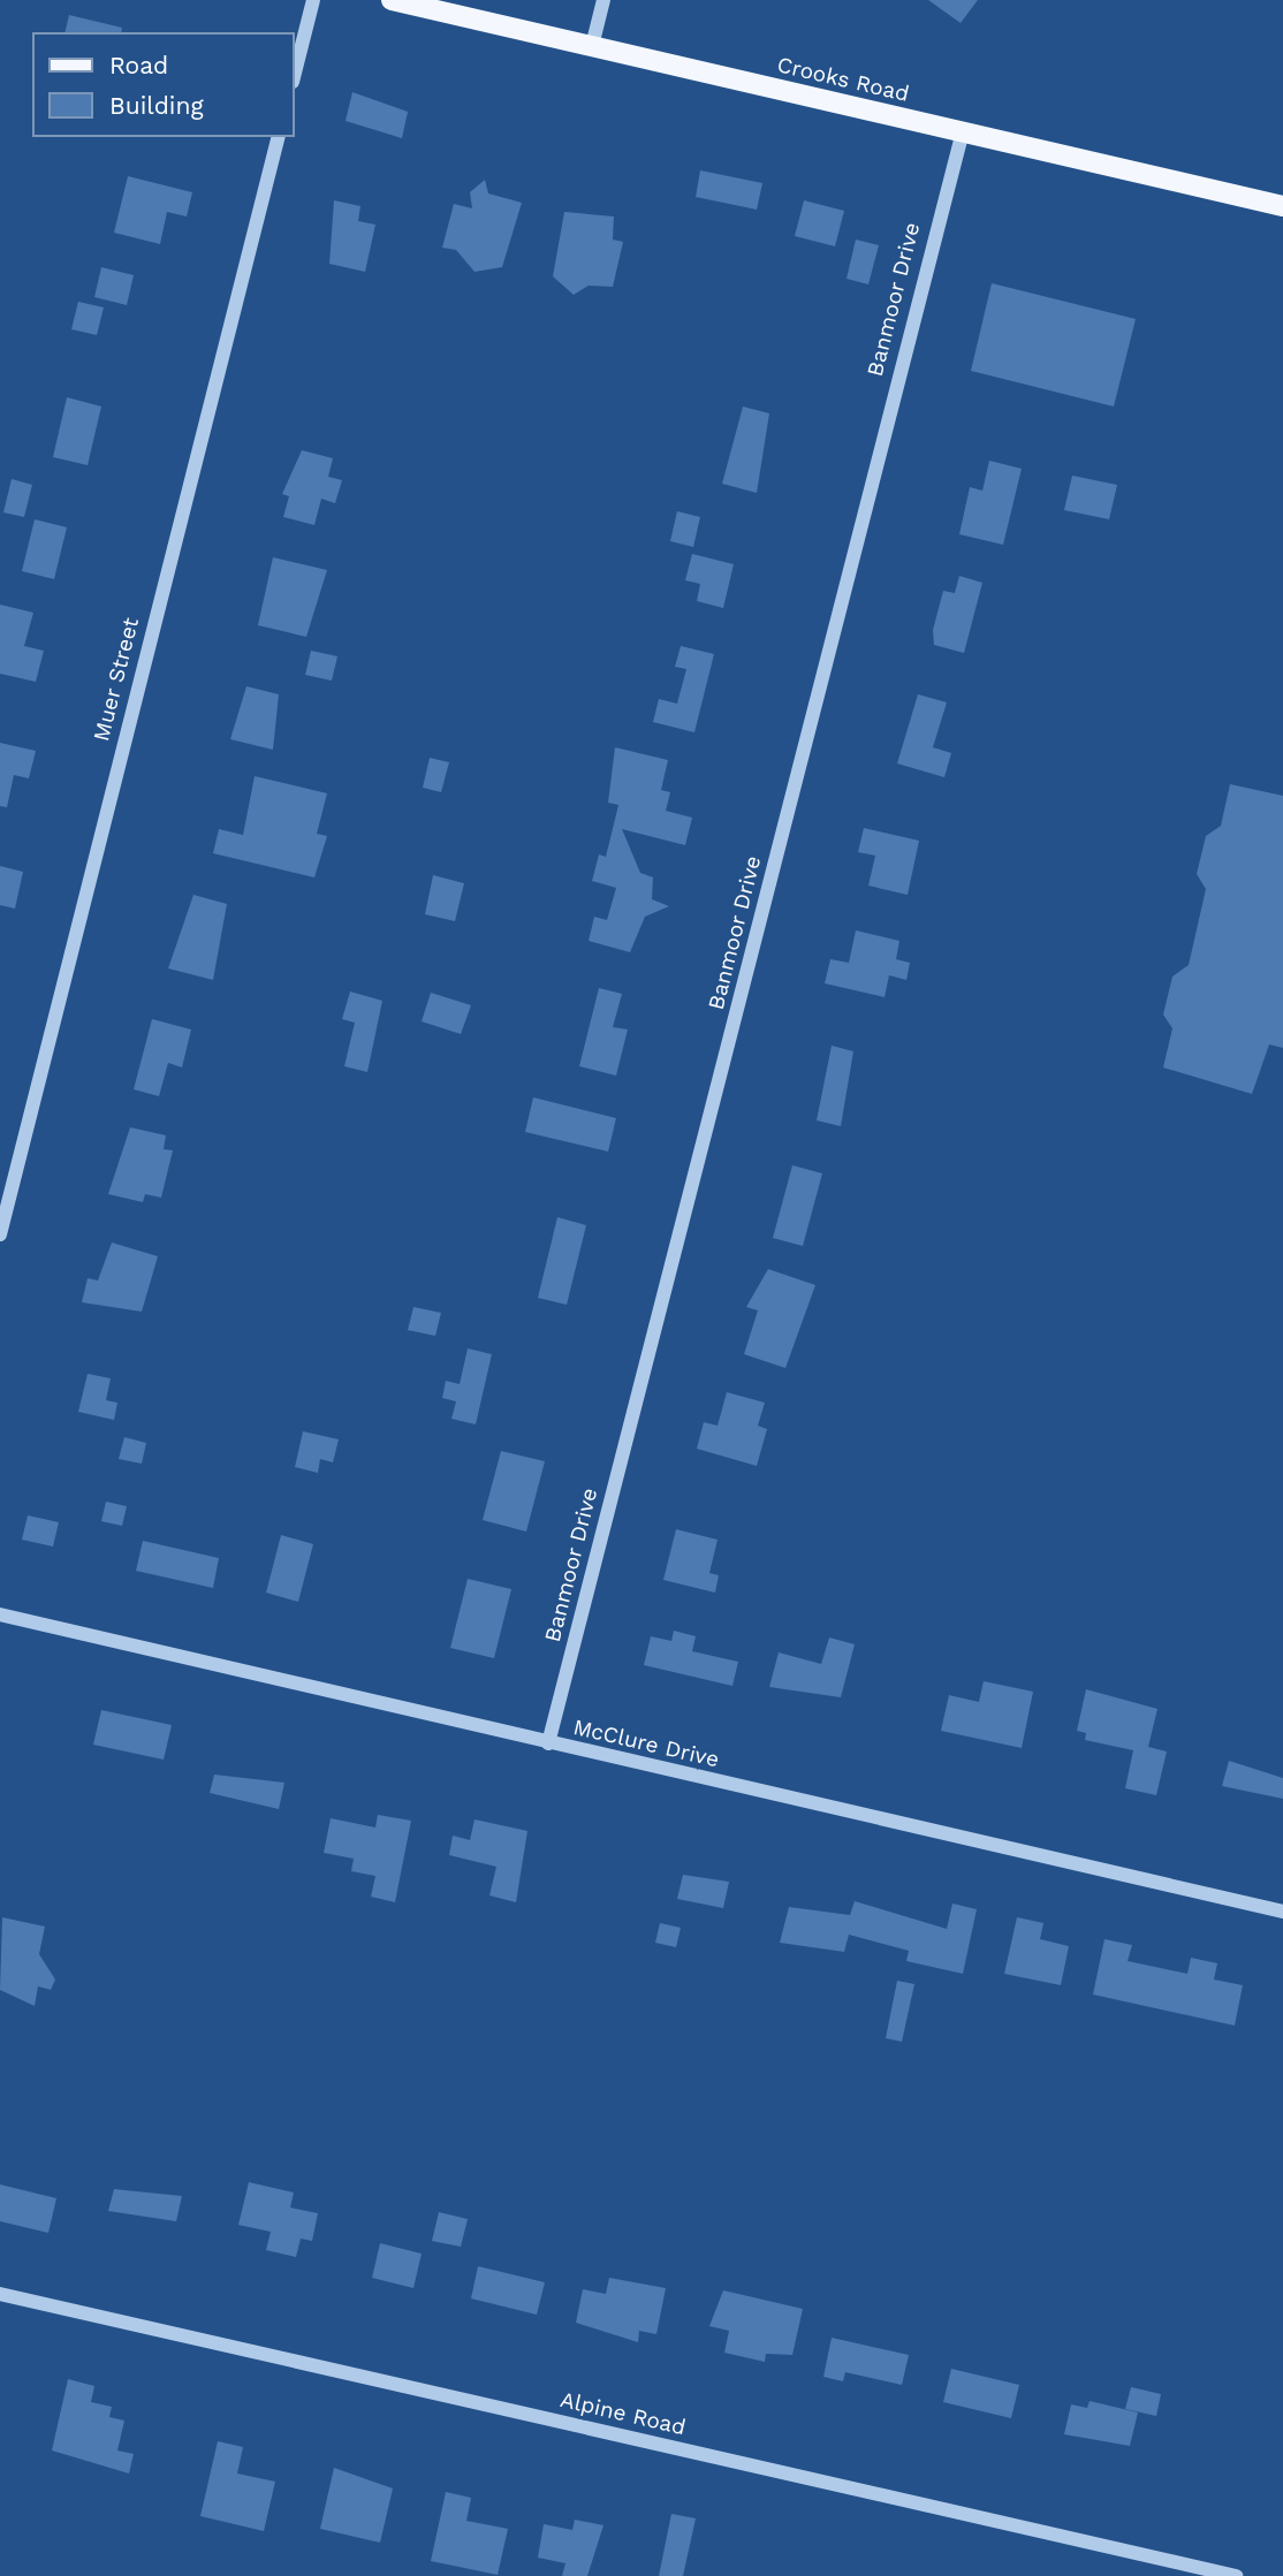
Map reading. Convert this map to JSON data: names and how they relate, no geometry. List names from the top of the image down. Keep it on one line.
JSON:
{"streets":{"main road":["Crooks Road"],"street":["Banmoor Drive","Muer Street","McClure Drive","Alpine Road"]},"crossings":[["Crooks Road","Banmoor Drive"],["Banmoor Drive","McClure Drive"]],"legend":["Road","Building"]}
